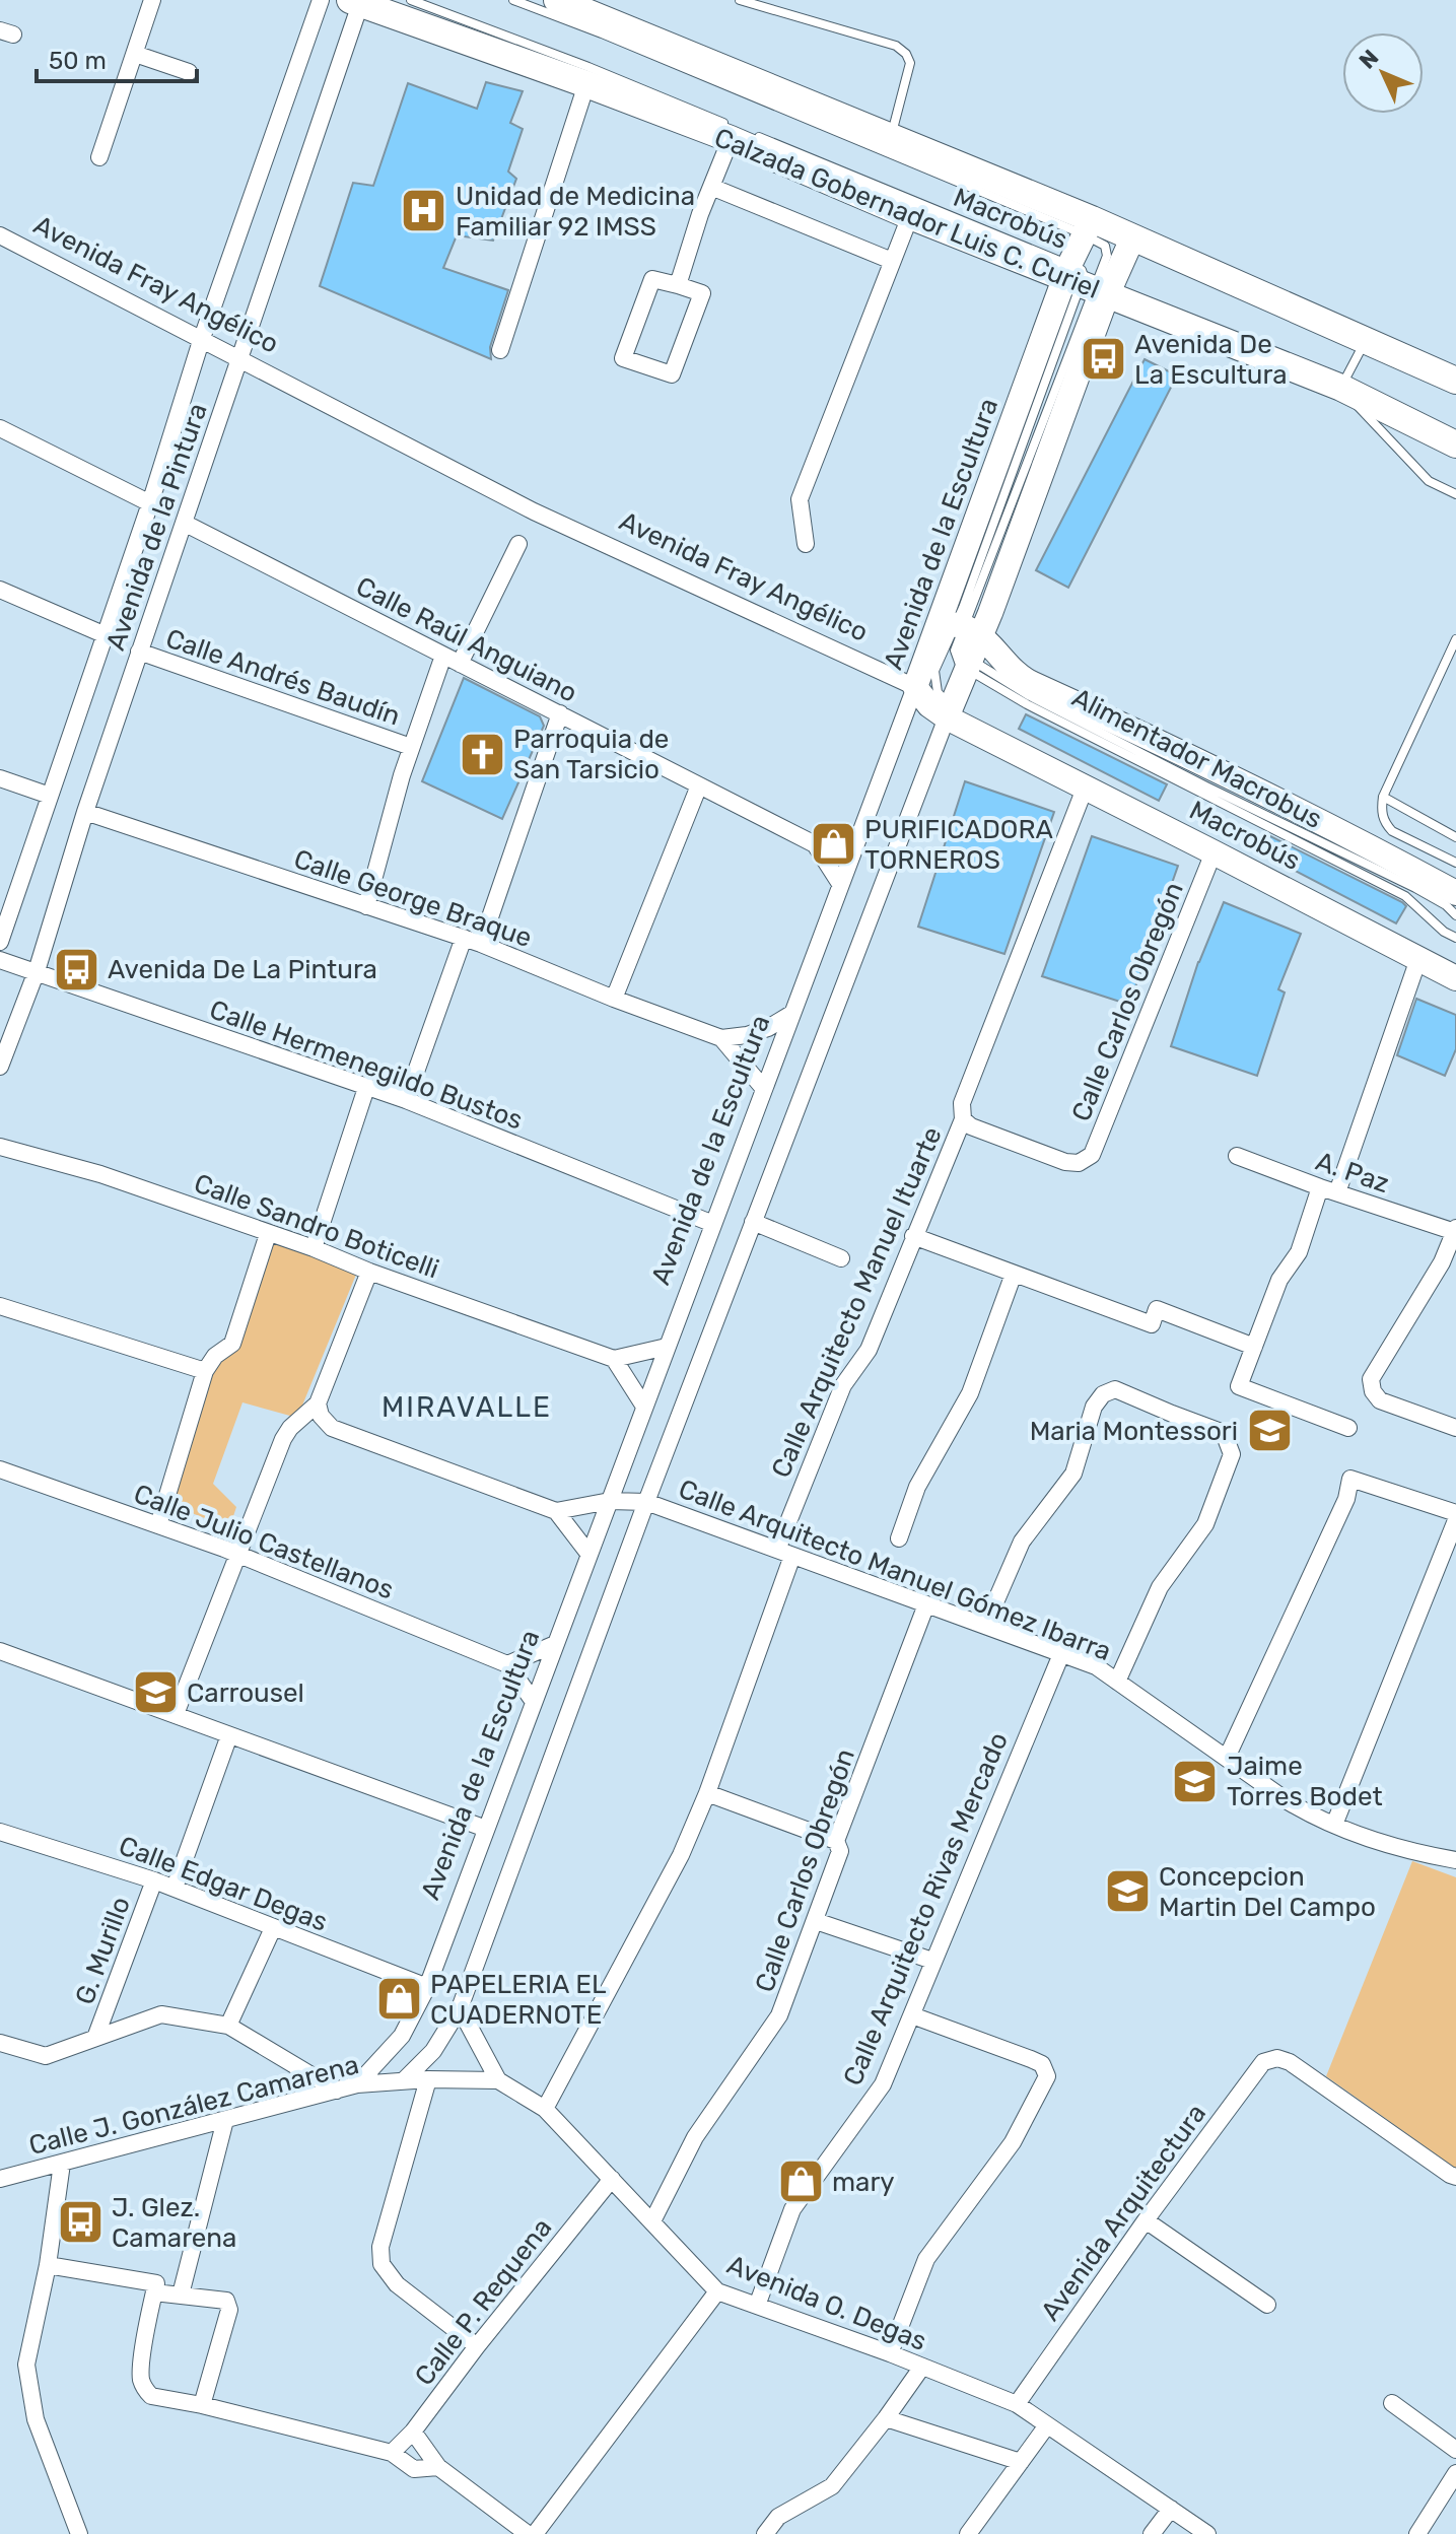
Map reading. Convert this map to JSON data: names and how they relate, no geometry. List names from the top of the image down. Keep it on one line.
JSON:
{"streets":{"main road":["Calzada Gobernador Luis C. Curiel"],"street":["Avenida Fray Angélico","Avenida de la Pintura","Avenida de la Escultura","Calle Raúl Anguiano","Calle Andrés Baudín","Calle George Braque","Calle Carlos Obregón","Calle Hermenegildo Bustos","A. Paz","Calle Sandro Boticelli","Calle Arquitecto Manuel Ituarte","Calle Julio Castellanos","Calle Arquitecto Manuel Gómez Ibarra","Calle Edgar Degas","Calle Arquitecto Rivas Mercado","G. Murillo","Calle J. González Camarena","Avenida Arquitectura","Calle P. Requena","Avenida O. Degas"],"lane":["Macrobús","Alimentador Macrobus"]},"crossings":[["Calzada Gobernador Luis C. Curiel","Macrobús"],["Calzada Gobernador Luis C. Curiel","Avenida de la Pintura"],["Calzada Gobernador Luis C. Curiel","Avenida de la Escultura"],["Macrobús","Avenida Fray Angélico"],["Macrobús","Avenida de la Escultura"],["Macrobús","Alimentador Macrobus"],["Avenida Fray Angélico","Avenida de la Pintura"],["Avenida Fray Angélico","Avenida de la Escultura"],["Avenida Fray Angélico","Calle Carlos Obregón"],["Avenida Fray Angélico","Calle Arquitecto Manuel Ituarte"],["Avenida de la Pintura","Calle Raúl Anguiano"],["Avenida de la Pintura","Calle Andrés Baudín"],["Avenida de la Pintura","Calle George Braque"],["Avenida de la Pintura","Calle Hermenegildo Bustos"],["Avenida de la Escultura","Alimentador Macrobus"],["Avenida de la Escultura","Calle George Braque"],["Avenida de la Escultura","Calle Hermenegildo Bustos"],["Avenida de la Escultura","Calle Arquitecto Manuel Gómez Ibarra"],["Avenida de la Escultura","Calle Edgar Degas"],["Avenida de la Escultura","Calle J. González Camarena"],["Calle Carlos Obregón","Calle Arquitecto Manuel Ituarte"],["Calle Carlos Obregón","Calle Arquitecto Manuel Gómez Ibarra"],["Calle Carlos Obregón","Avenida O. Degas"],["Calle Arquitecto Manuel Ituarte","Calle Arquitecto Manuel Gómez Ibarra"],["Calle Arquitecto Manuel Ituarte","Avenida O. Degas"],["Calle Arquitecto Manuel Gómez Ibarra","Calle Arquitecto Rivas Mercado"],["Calle Edgar Degas","G. Murillo"],["Calle Arquitecto Rivas Mercado","Avenida O. Degas"],["Calle J. González Camarena","Avenida O. Degas"],["Avenida Arquitectura","Avenida O. Degas"],["Calle P. Requena","Avenida O. Degas"]],"districts":["MIRAVALLE"],"places":{"hospital":["Unidad de Medicina Familiar 92 IMSS"],"bus stop":["Avenida De La Escultura","Avenida De La Pintura","J. Glez. Camarena"],"church":["Parroquia de San Tarsicio"],"shop":["PURIFICADORA TORNEROS","PAPELERIA EL CUADERNOTE","mary"],"school or university":["Maria Montessori","Carrousel","Jaime Torres Bodet","Concepcion Martin Del Campo"]},"scale_bar":"50 m","north":"top left"}
